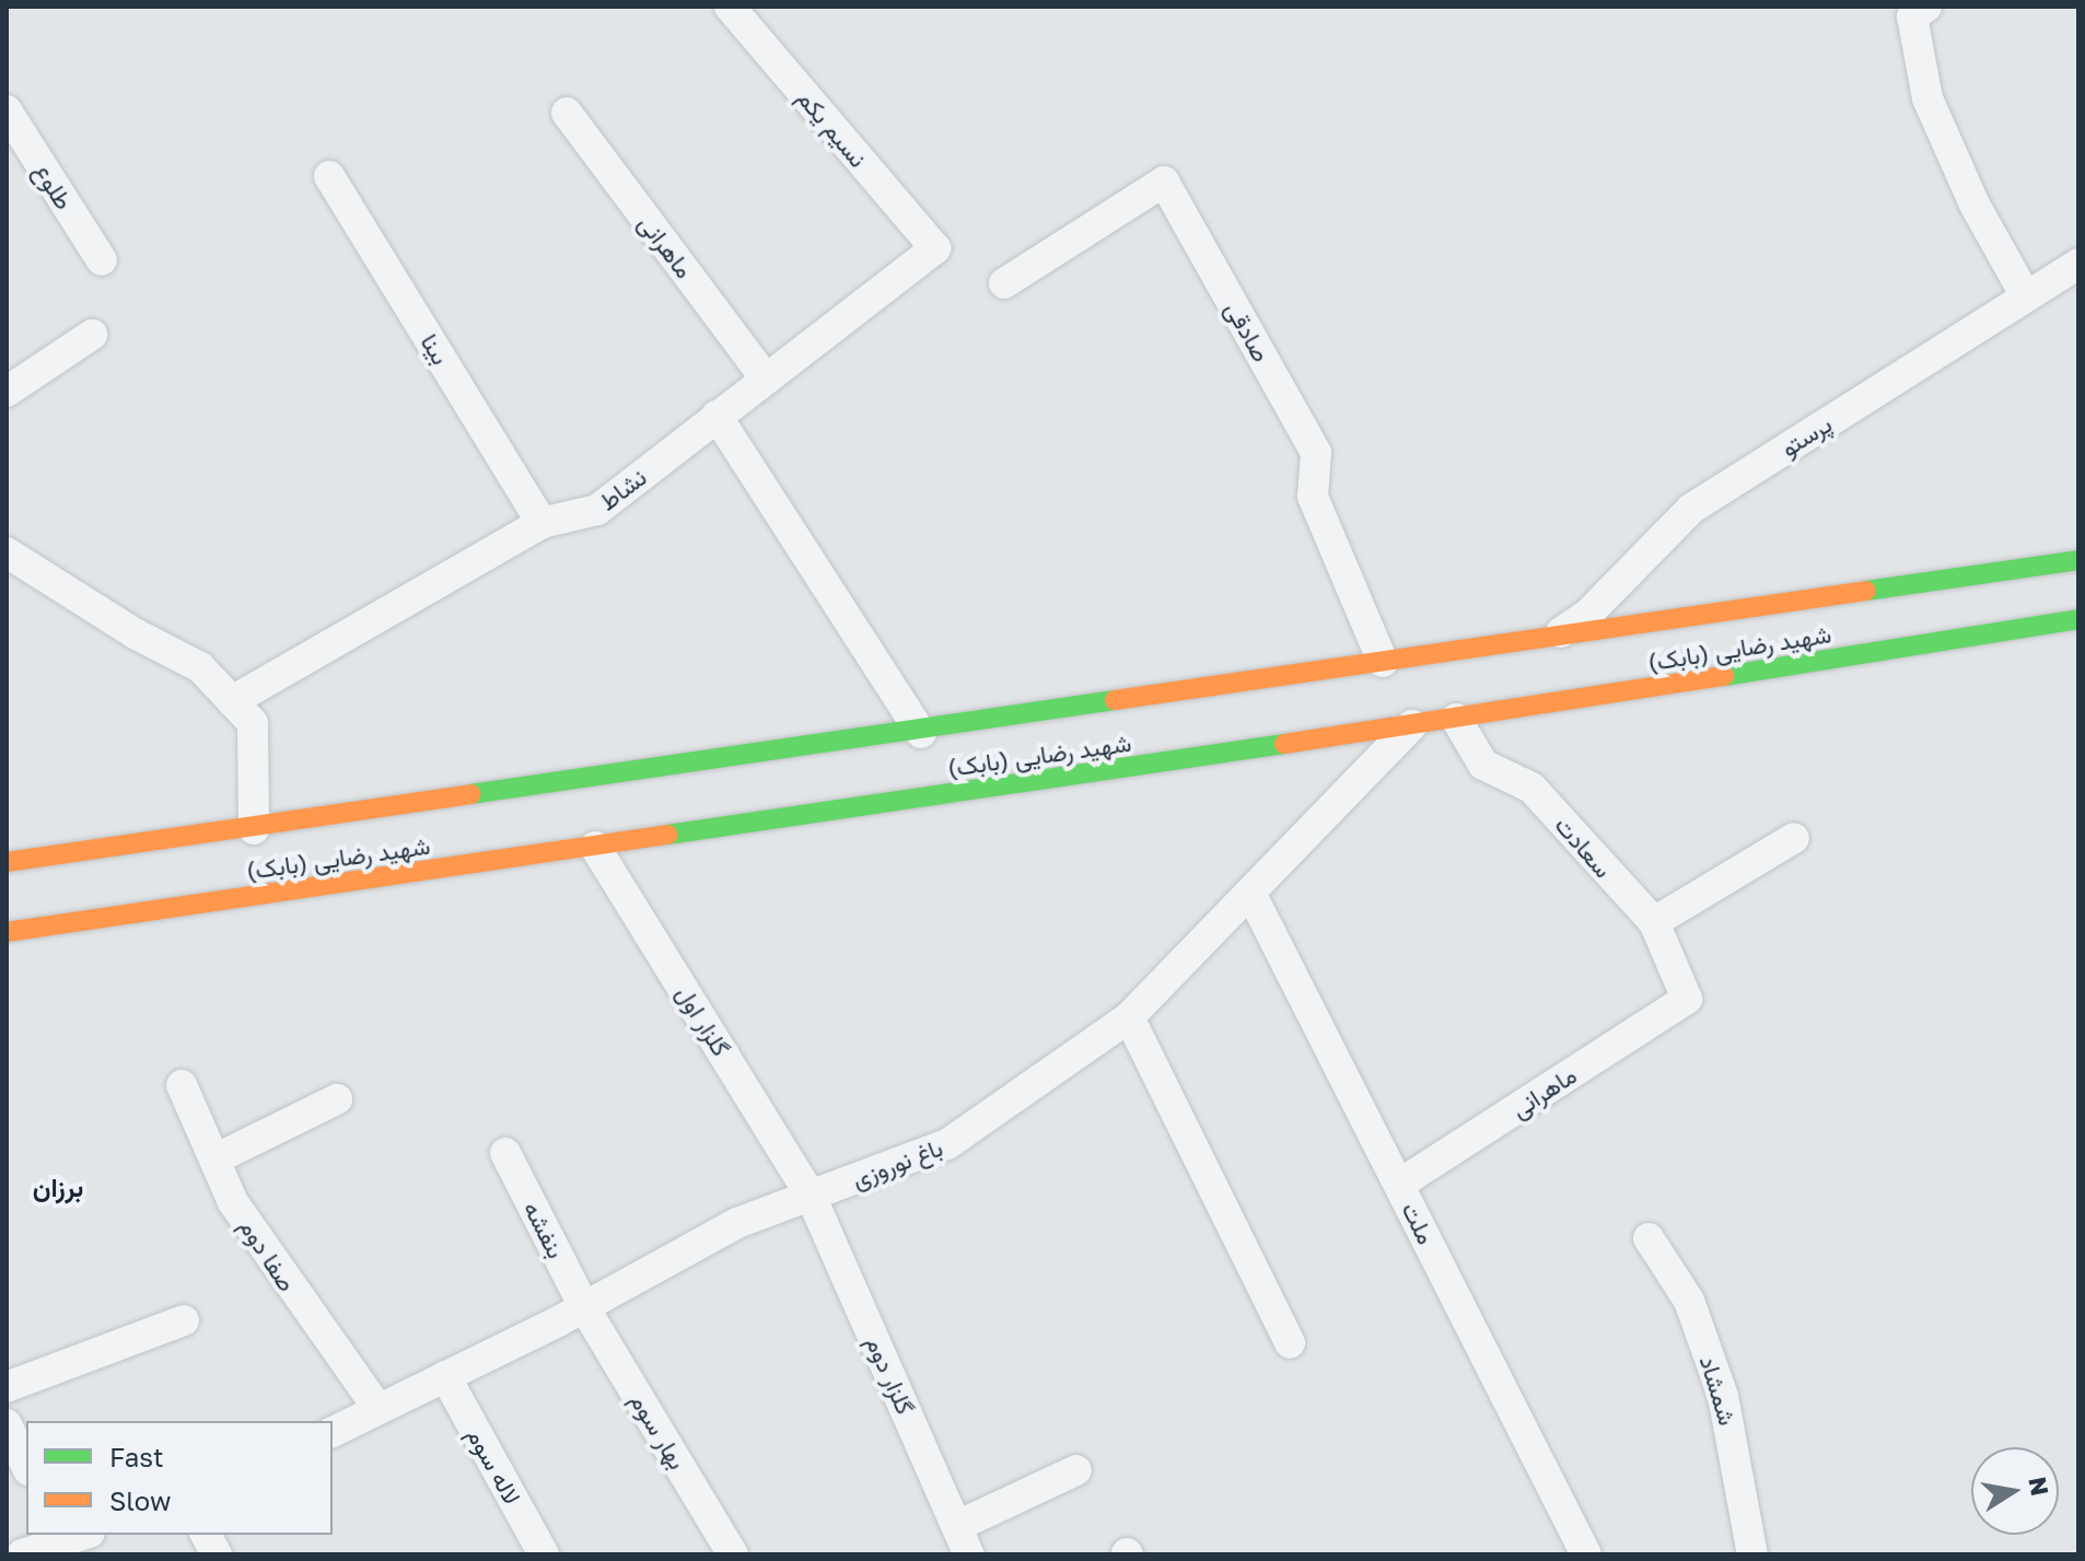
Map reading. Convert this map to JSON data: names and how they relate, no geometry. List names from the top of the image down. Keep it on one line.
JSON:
{"streets":{"main road":["شهید رضایی (بابک)"],"street":["نسیم یکم","طلوع","ماهرانی","صادقی","بینا","پرستو","نشاط","سعادت","گلزار اول","باغ نوروزی","ملت","بنفشه","صفا دوم","گلزار دوم","شمشاد","بهار سوم","لاله سوم"]},"crossings":[["نسیم یکم","نشاط"],["ماهرانی","نشاط"],["ماهرانی","سعادت"],["ماهرانی","ملت"],["صادقی","شهید رضایی (بابک)"],["بینا","نشاط"],["پرستو","شهید رضایی (بابک)"],["شهید رضایی (بابک)","سعادت"],["شهید رضایی (بابک)","گلزار اول"],["شهید رضایی (بابک)","باغ نوروزی"],["گلزار اول","باغ نوروزی"],["گلزار اول","گلزار دوم"],["باغ نوروزی","ملت"],["باغ نوروزی","بنفشه"],["باغ نوروزی","صفا دوم"],["باغ نوروزی","گلزار دوم"],["باغ نوروزی","بهار سوم"],["باغ نوروزی","لاله سوم"],["بنفشه","بهار سوم"]],"districts":["برزان"],"legend":["Fast","Slow"],"north":"right"}
